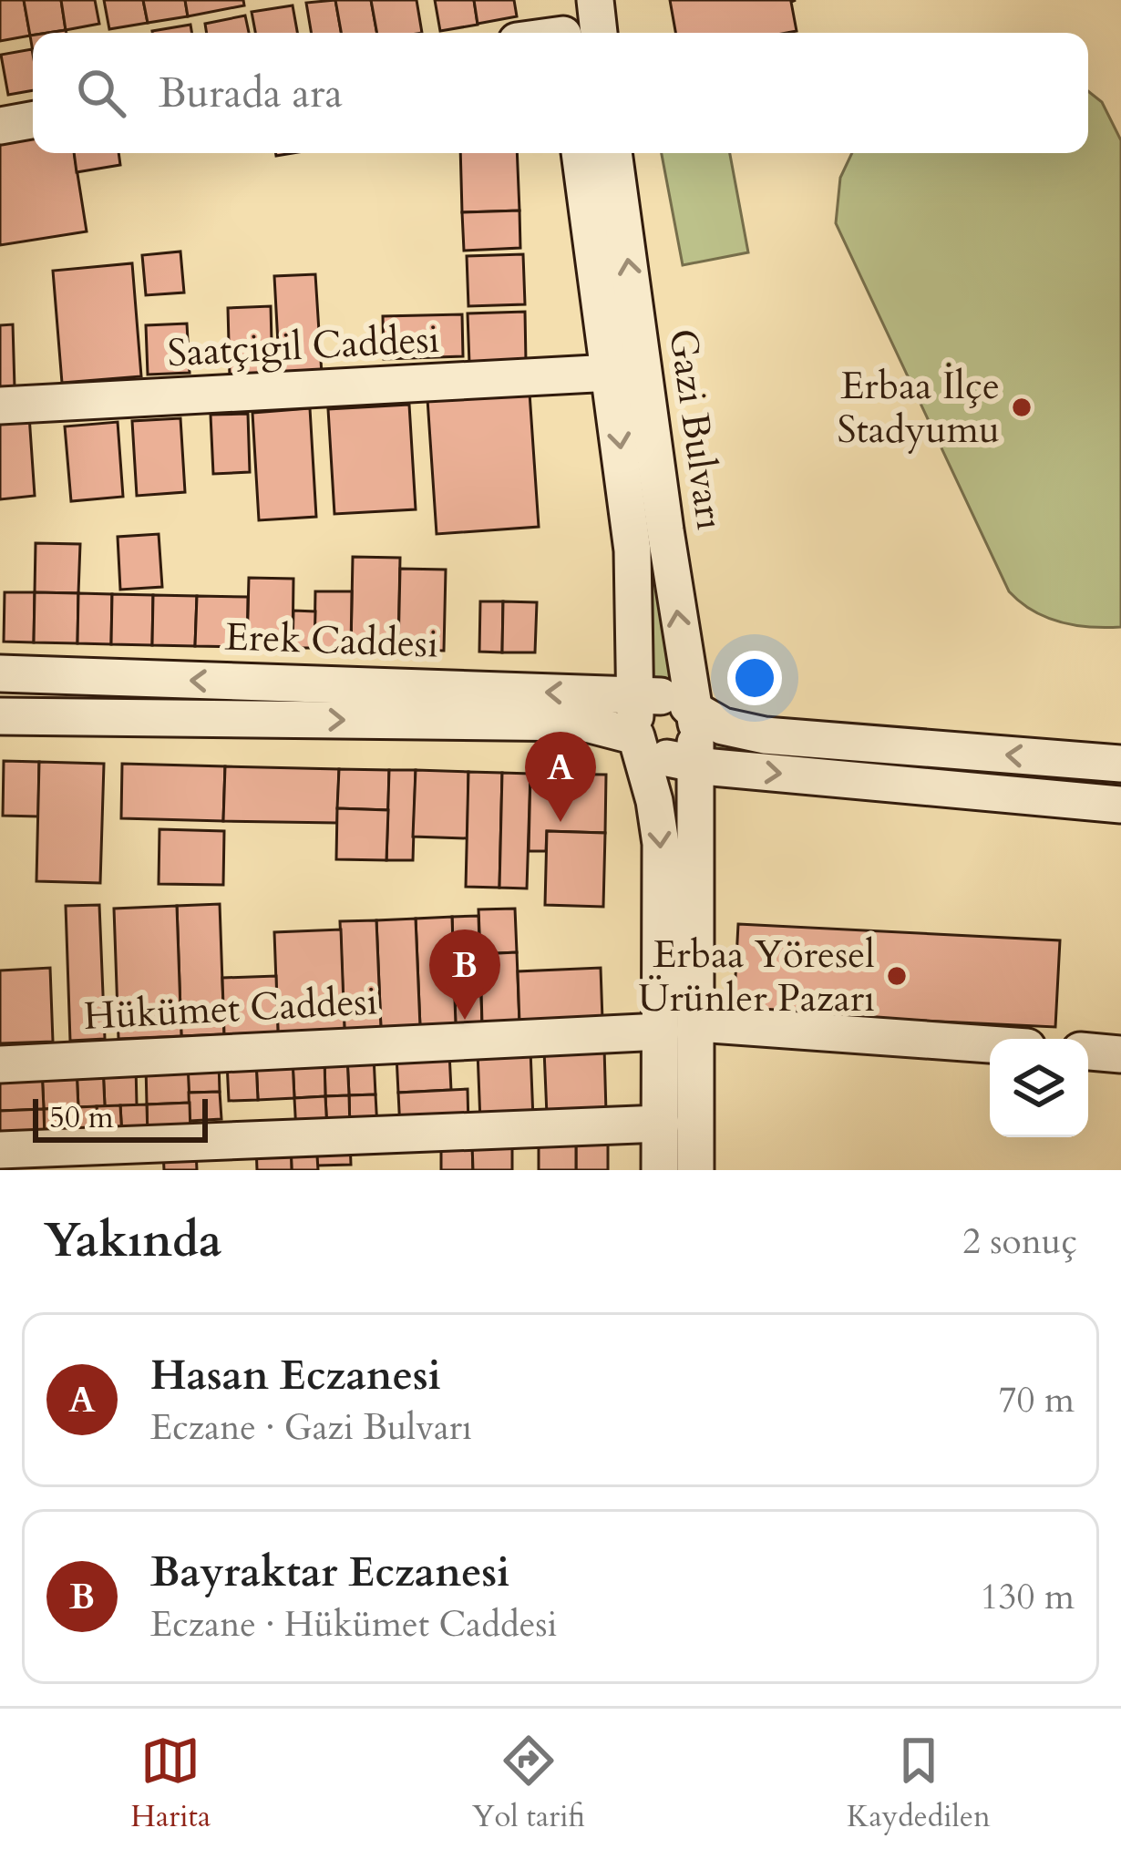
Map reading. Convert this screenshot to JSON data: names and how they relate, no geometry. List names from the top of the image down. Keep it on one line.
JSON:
{"streets":{"main road":["Saatçigil Caddesi","Gazi Bulvarı","Erek Caddesi","Hükümet Caddesi"]},"crossings":[["Saatçigil Caddesi","Gazi Bulvarı"],["Gazi Bulvarı","Erek Caddesi"],["Gazi Bulvarı","Hükümet Caddesi"]],"places":["Erbaa İlçe Stadyumu","Erbaa Yöresel Ürünler Pazarı"],"scale_bar":"50 m","page":{"search":"Burada ara","pins":["A","B"],"scale":"50 m","heading":["Yakında","2 sonuç"],"list":[{"mark":"A","name":"Hasan Eczanesi","note":"Eczane · Gazi Bulvarı","value":"70 m"},{"mark":"B","name":"Bayraktar Eczanesi","note":"Eczane · Hükümet Caddesi","value":"130 m"}],"nav":["Harita","Yol tarifi","Kaydedilen"]}}
